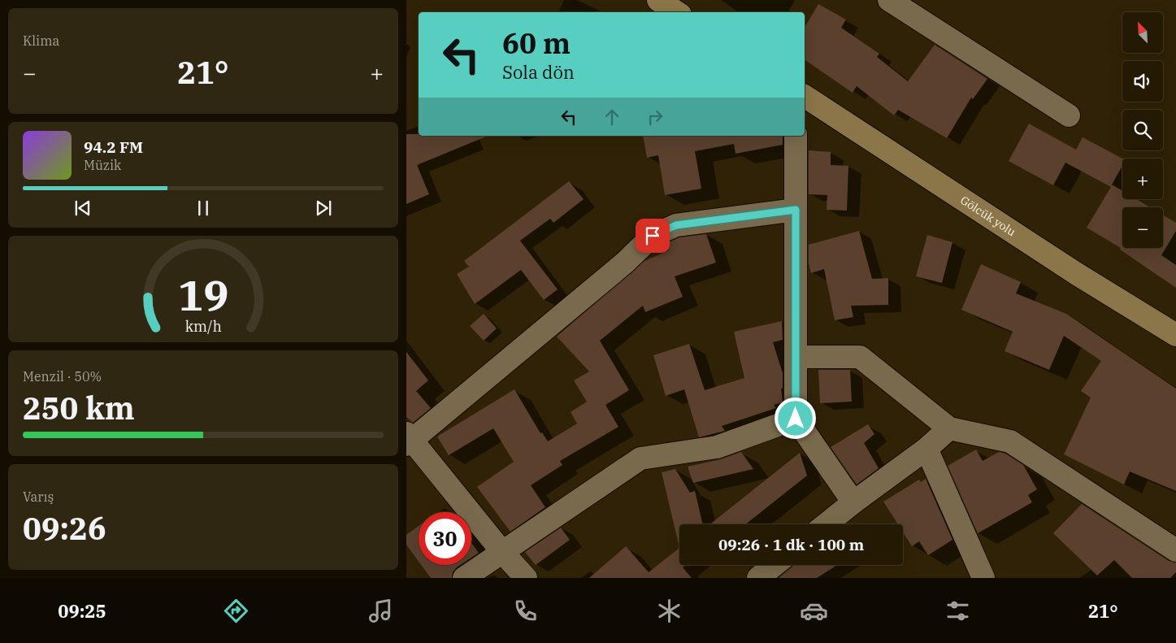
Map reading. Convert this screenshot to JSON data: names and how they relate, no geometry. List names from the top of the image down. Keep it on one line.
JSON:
{"streets":{"main road":["Gölcük yolu"]},"north":"top left","page":{"tile":["Klima",["Menzil · 50%","250 km"],["Varış","09:26"]],"map_buttons":["+","−"],"turn":["60 m","Sola dön"],"heat":["−","21°","+"],"song":["94.2 FM","Müzik"],"limit":"30","trip":"09:26 · 1 dk · 100 m","tabs":["09:25","21°"],"gauge":["19","km/h"]}}
